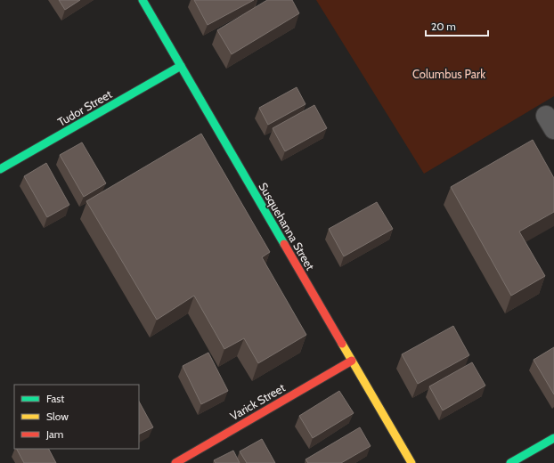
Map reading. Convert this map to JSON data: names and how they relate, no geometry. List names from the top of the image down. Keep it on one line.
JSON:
{"streets":{"street":["Tudor Street","Susquehanna Street","Varick Street"]},"crossings":[["Tudor Street","Susquehanna Street"],["Susquehanna Street","Varick Street"]],"parks":["Columbus Park"],"legend":["Fast","Slow","Jam"],"scale_bar":"20 m"}
